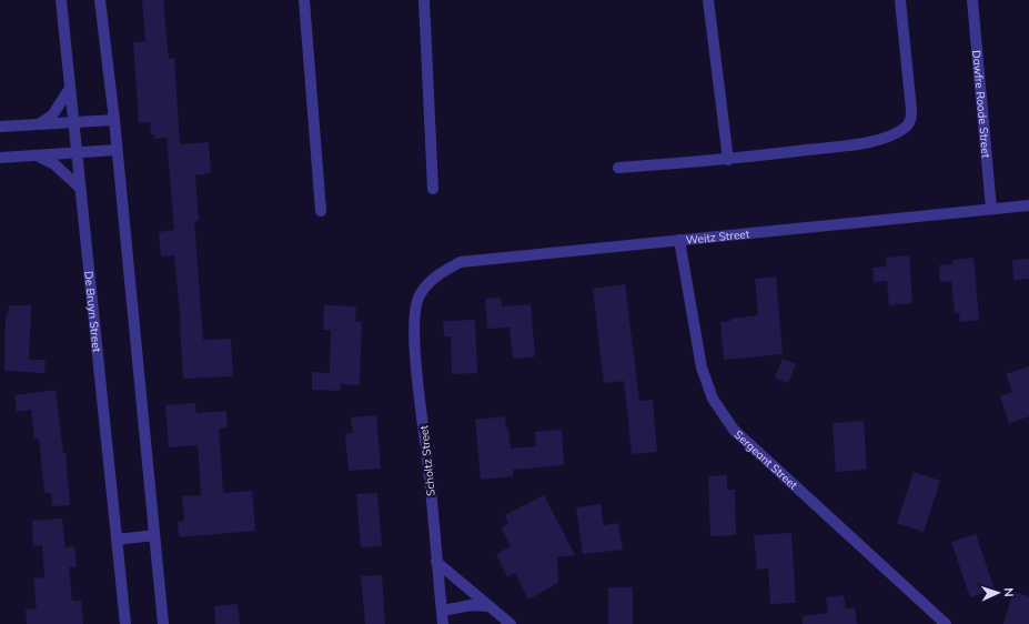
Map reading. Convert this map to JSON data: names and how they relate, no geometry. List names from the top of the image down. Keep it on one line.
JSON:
{"streets":{"street":["Dawfre Roode Street","Weitz Street","De Bruyn Street","Sergeant Street","Scholtz Street"]},"crossings":[["Dawfre Roode Street","Weitz Street"],["Weitz Street","Sergeant Street"],["Weitz Street","Scholtz Street"]],"north":"right"}
